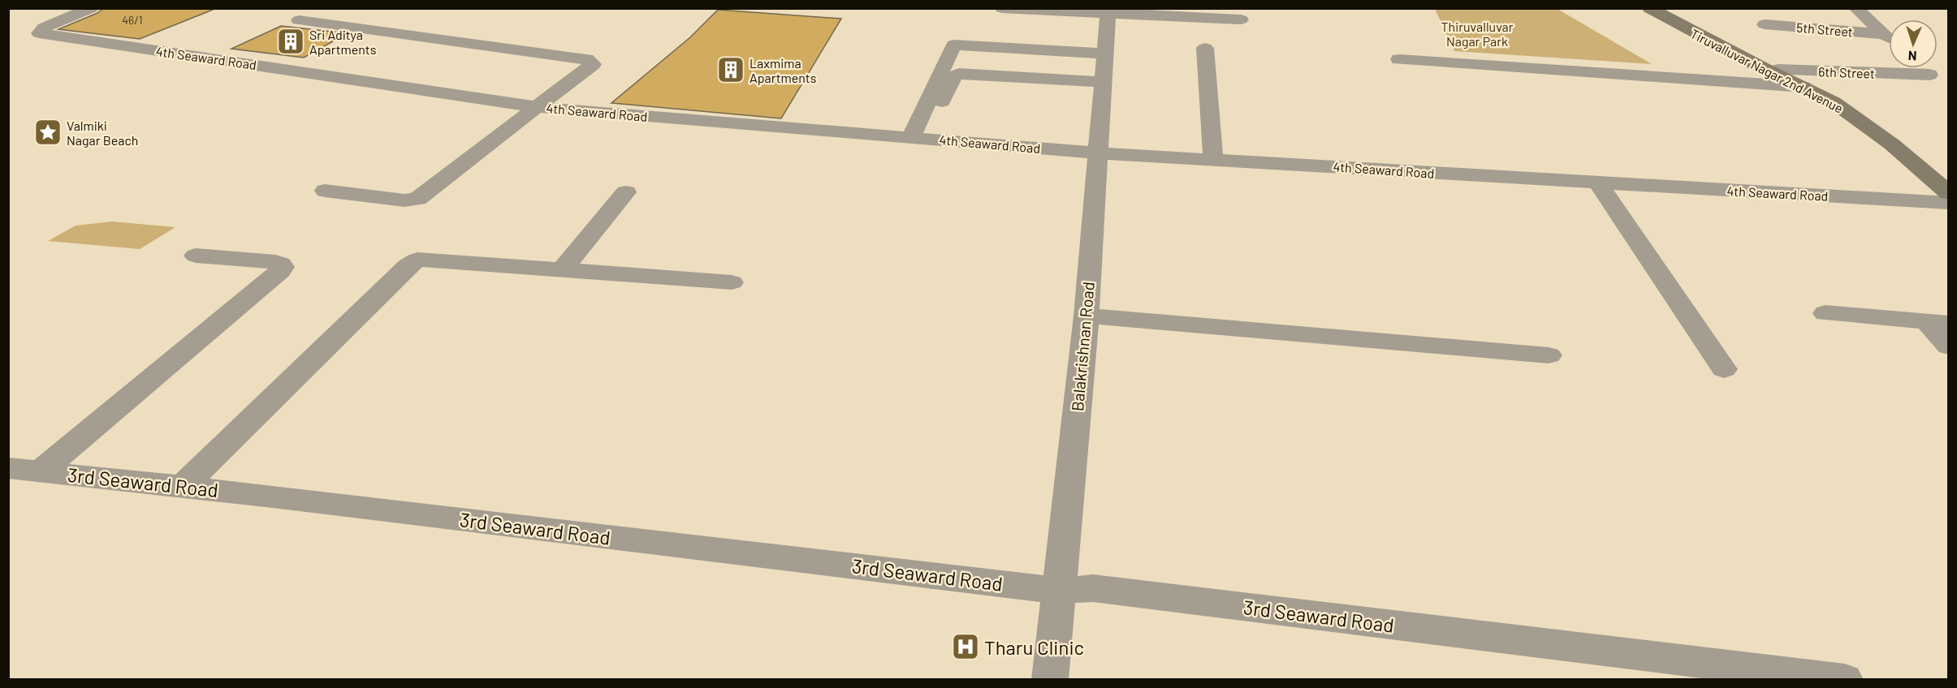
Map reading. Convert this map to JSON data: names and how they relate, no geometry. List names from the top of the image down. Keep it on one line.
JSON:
{"streets":{"street":["5th Street","4th Seaward Road","Tiruvalluvar Nagar 2nd Avenue","6th Street","Balakrishnan Road","3rd Seaward Road"]},"crossings":[["4th Seaward Road","Balakrishnan Road"],["Tiruvalluvar Nagar 2nd Avenue","6th Street"],["Balakrishnan Road","3rd Seaward Road"]],"parks":["Thiruvalluvar Nagar Park"],"places":{"building":["Sri Aditya Apartments","Laxmima Apartments"],"place":["Valmiki Nagar Beach"],"hospital":["Tharu Clinic"]},"house_numbers":["46/1"],"north":"bottom"}
